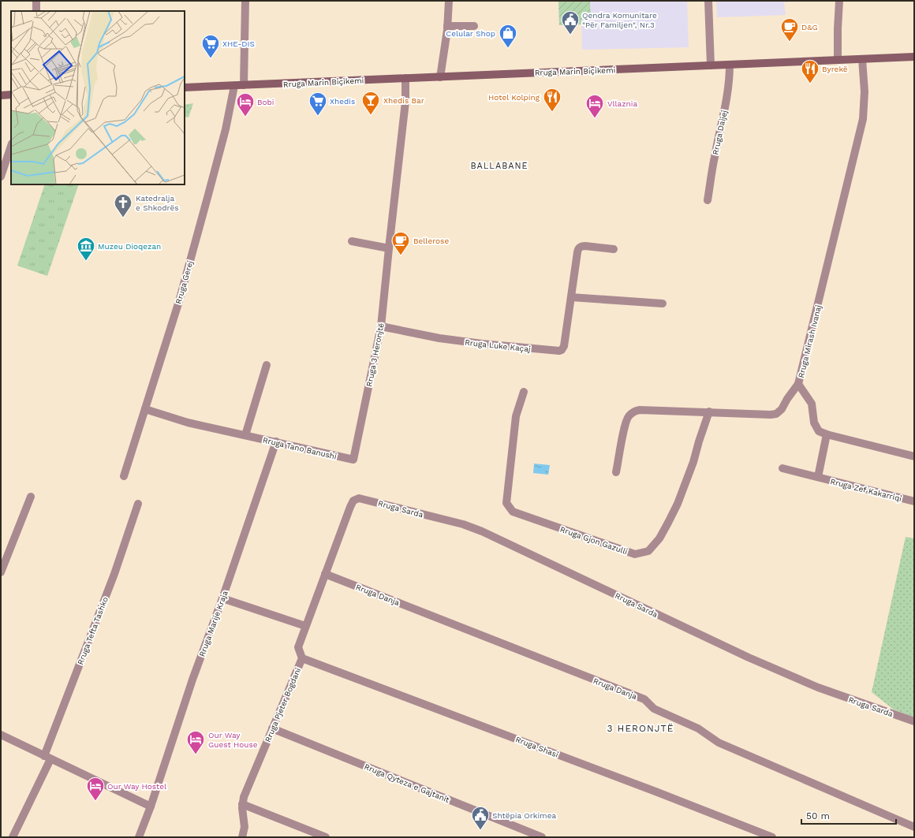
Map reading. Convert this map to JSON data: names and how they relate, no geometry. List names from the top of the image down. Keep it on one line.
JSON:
{"streets":{"main road":["Rruga Marin Biçikemi"],"street":["Rruga Daijej","Rruga Gerej","Rruga Mirash Ivanaj","Rruga Luke Kaçaj","Rruga 3 Heronjtë","Rruga Tano Banushi","Rruga Zef Kakarriqi","Rruga Sarda","Rruga Gjon Gazulli","Rruga Danja","Rruga Marije Kraja","Rruga Tefta Tashko","Rruga Pjeter Bogdani","Rruga Shasi","Rruga Qyteza e Gajtanit"]},"crossings":[["Rruga Marin Biçikemi","Rruga Daijej"],["Rruga Marin Biçikemi","Rruga Gerej"],["Rruga Marin Biçikemi","Rruga Mirash Ivanaj"],["Rruga Marin Biçikemi","Rruga 3 Heronjtë"],["Rruga Gerej","Rruga Tano Banushi"],["Rruga Mirash Ivanaj","Rruga Gjon Gazulli"],["Rruga Luke Kaçaj","Rruga 3 Heronjtë"],["Rruga 3 Heronjtë","Rruga Tano Banushi"],["Rruga Tano Banushi","Rruga Marije Kraja"],["Rruga Sarda","Rruga Pjeter Bogdani"],["Rruga Danja","Rruga Pjeter Bogdani"],["Rruga Pjeter Bogdani","Rruga Shasi"],["Rruga Pjeter Bogdani","Rruga Qyteza e Gajtanit"]],"districts":["BALLABANE","3 HERONJTË"],"places":{"public building":["Qendra Komunitare \"Për Familjen\", Nr.3","Shtëpia Orkimea"],"cafe":["D&G","Bellerose"],"shop":["Celular Shop"],"supermarket":["XHE-DIS","Xhedis"],"restaurant":["Byrekë","Hotel Kolping"],"bar":["Xhedis Bar"],"hotel":["Bobi","Vllaznia","Our Way Guest House","Our Way Hostel"],"church":["Katedralja e Shkodrës"],"museum":["Muzeu Dioqezan"]},"scale_bar":"50 m"}
